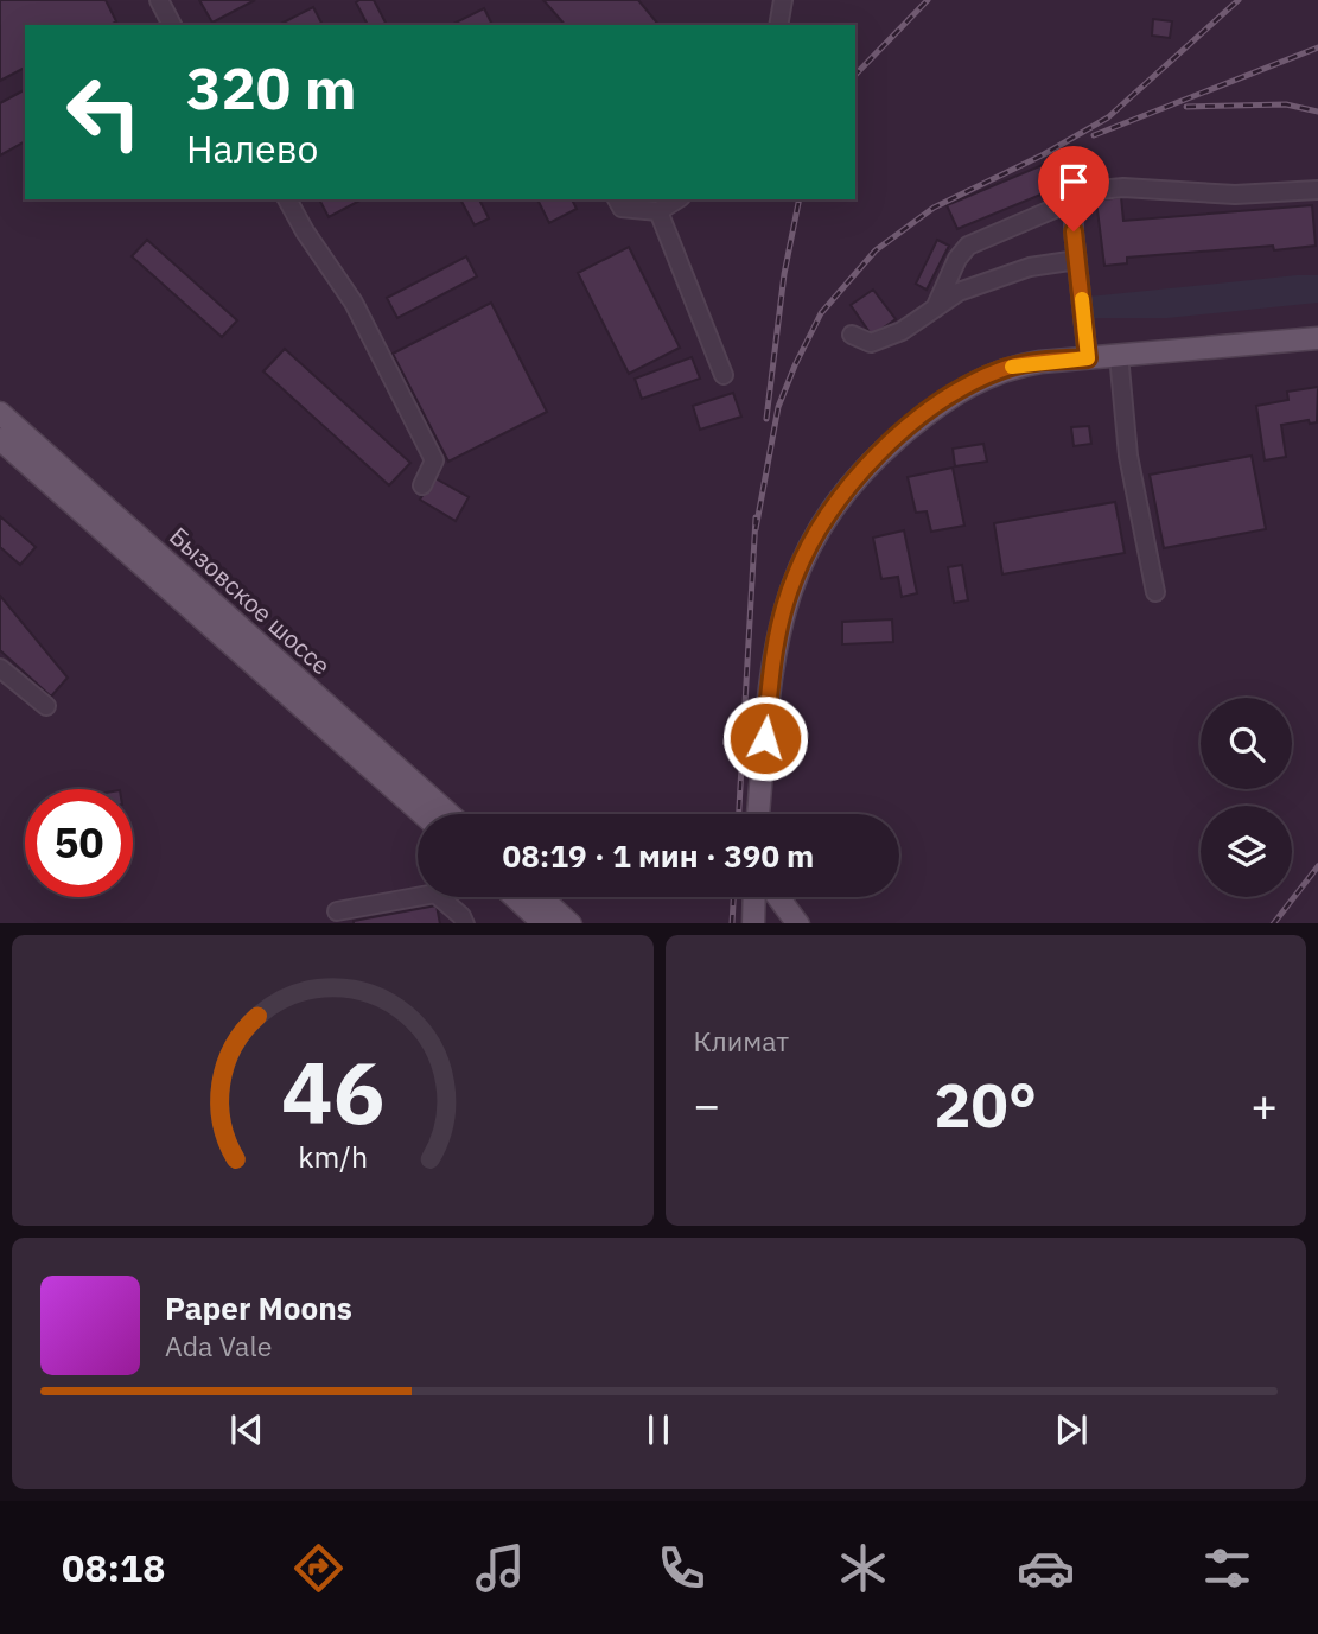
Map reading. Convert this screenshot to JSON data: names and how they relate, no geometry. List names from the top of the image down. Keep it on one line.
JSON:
{"streets":{"main road":["Бызовское шоссе"]},"page":{"turn":["320 m","Налево"],"limit":"50","trip":"08:19 · 1 мин · 390 m","tile":"Климат","heat":["−","20°","+"],"song":["Paper Moons","Ada Vale"],"tabs":"08:18","gauge":["46","km/h"]}}
